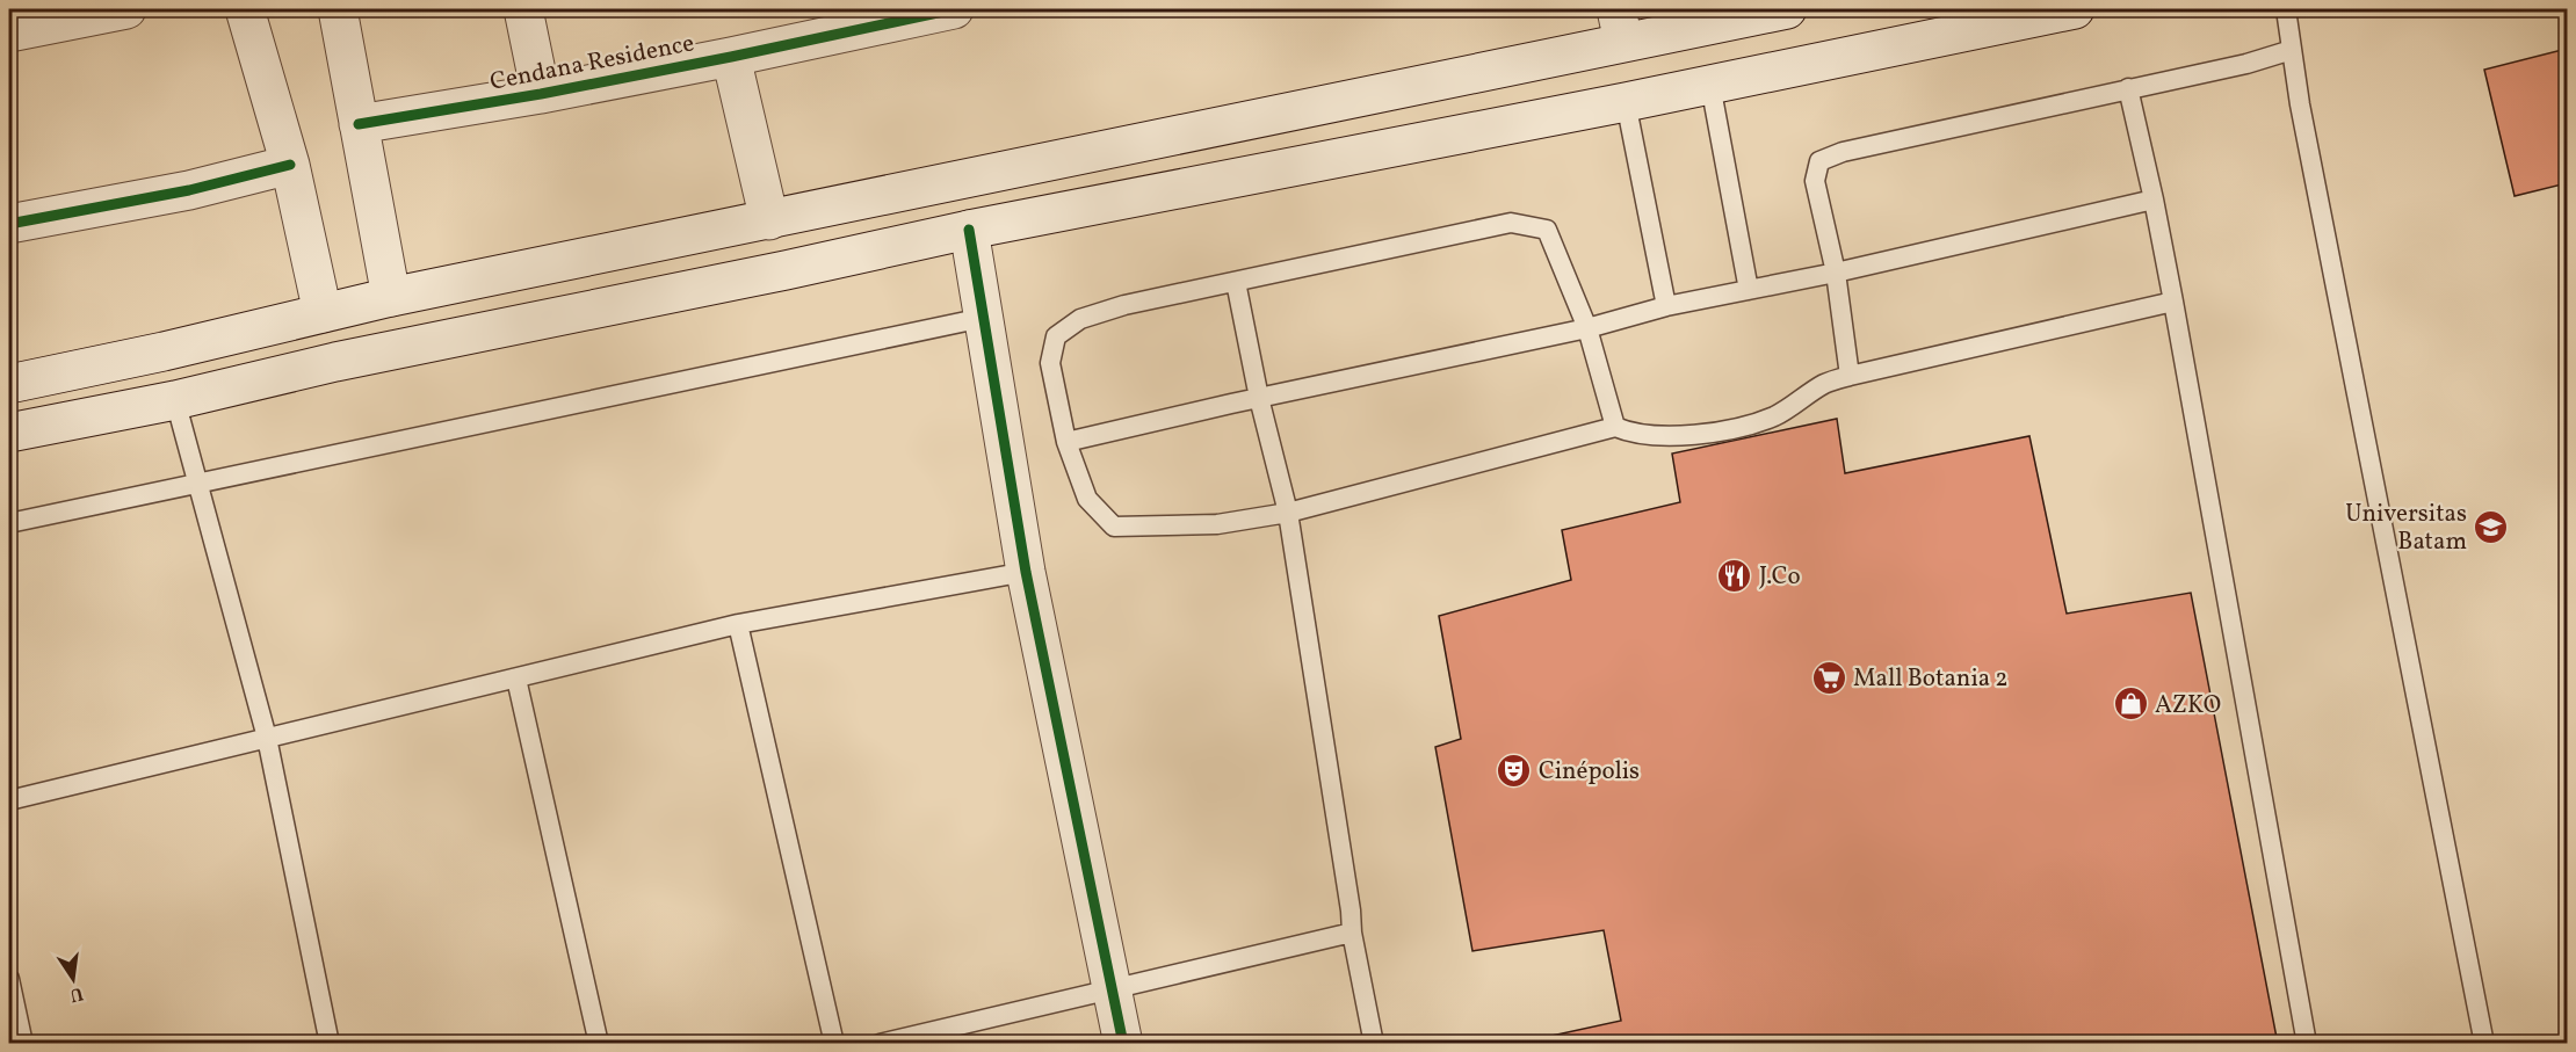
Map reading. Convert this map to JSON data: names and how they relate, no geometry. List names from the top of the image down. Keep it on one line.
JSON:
{"streets":{"main road":["Cendana Residence"]},"places":{"school or university":["Universitas Batam"],"restaurant":["J.Co"],"supermarket":["Mall Botania 2"],"shop":["AZKO"],"theatre":["Cinépolis"]},"north":"bottom"}
